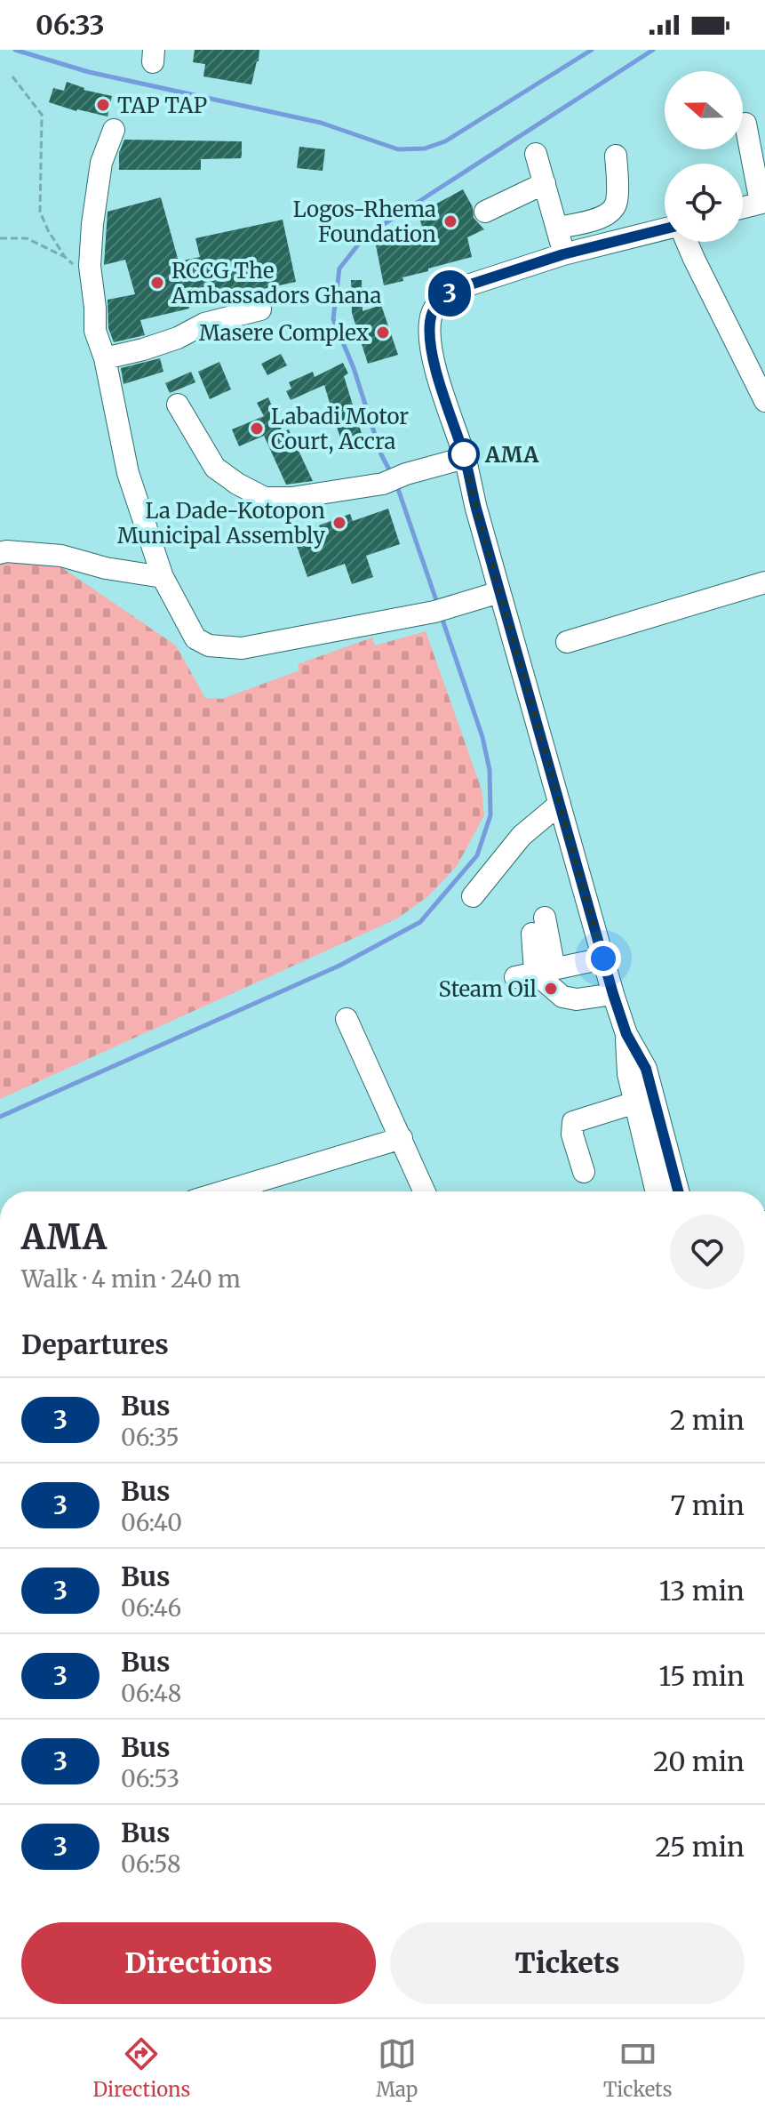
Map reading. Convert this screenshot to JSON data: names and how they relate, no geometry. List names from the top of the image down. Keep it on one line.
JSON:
{"places":["TAP TAP","Logos-Rhema Foundation","RCCG The Ambassadors Ghana","Masere Complex","Labadi Motor Court, Accra","AMA","La Dade-Kotopon Municipal Assembly","Steam Oil"],"lines":["bus line 3"],"north":"left","page":{"status":"06:33","on_map":"3","heading":[["AMA","Walk · 4 min · 240 m"],"Departures"],"list":[{"mark":"3","name":"Bus","note":"06:35","value":"2 min"},{"mark":"3","name":"Bus","note":"06:40","value":"7 min"},{"mark":"3","name":"Bus","note":"06:46","value":"13 min"},{"mark":"3","name":"Bus","note":"06:48","value":"15 min"},{"mark":"3","name":"Bus","note":"06:53","value":"20 min"},{"mark":"3","name":"Bus","note":"06:58","value":"25 min"}],"buttons":["Directions","Tickets"],"tabs":["Directions","Map","Tickets"]}}
